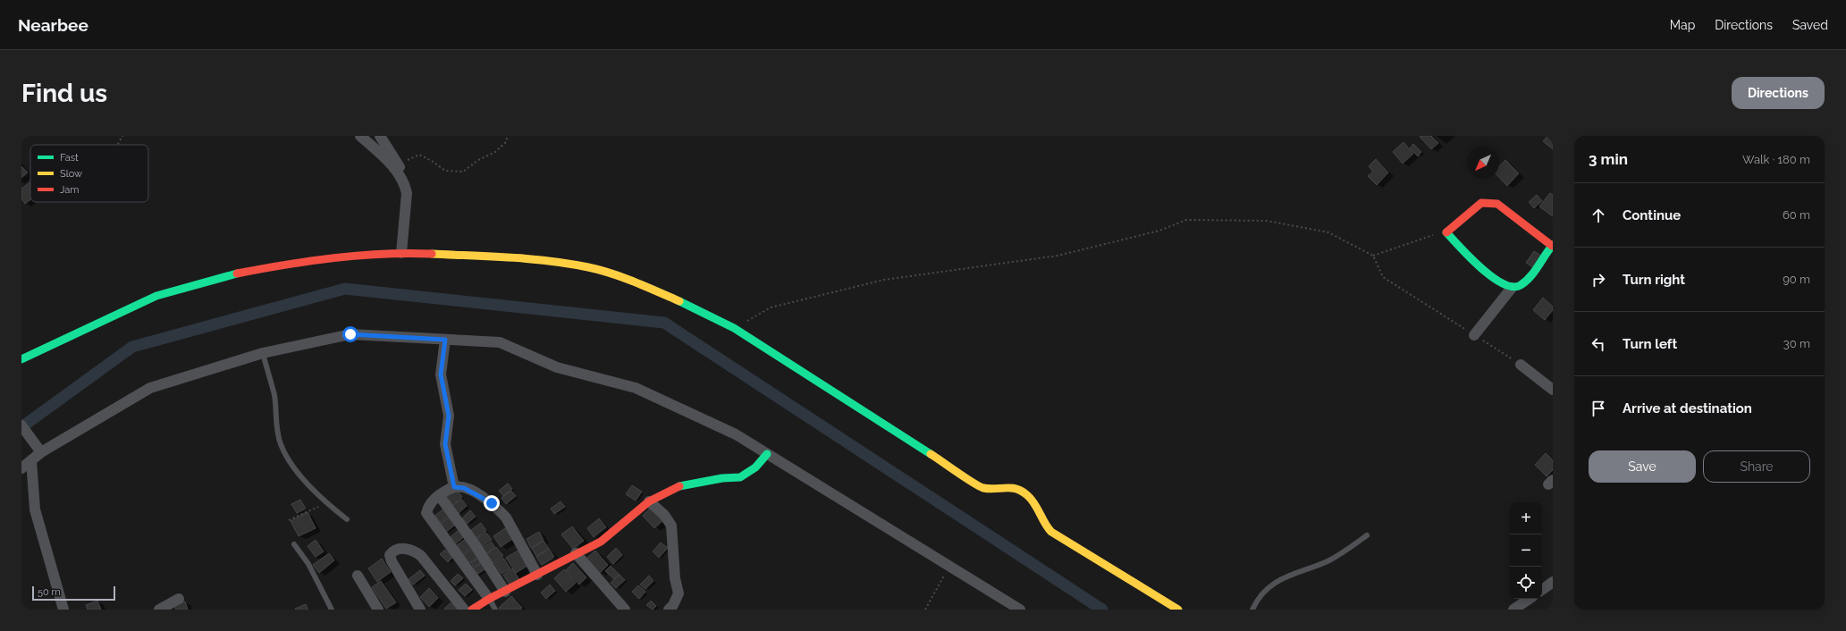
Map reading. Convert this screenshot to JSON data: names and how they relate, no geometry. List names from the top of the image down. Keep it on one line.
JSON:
{"legend":["Fast","Slow","Jam"],"scale_bar":"50 m","north":"bottom left","page":{"header":"Nearbee","nav":["Map","Directions","Saved"],"buttons":["Directions",["Save","Share"]],"title":"Find us","heading":["3 min","Walk · 180 m"],"list":[["Continue","60 m"],["Turn right","90 m"],["Turn left","30 m"],"Arrive at destination"],"map_buttons":["+","−"],"scale":"50 m"}}
